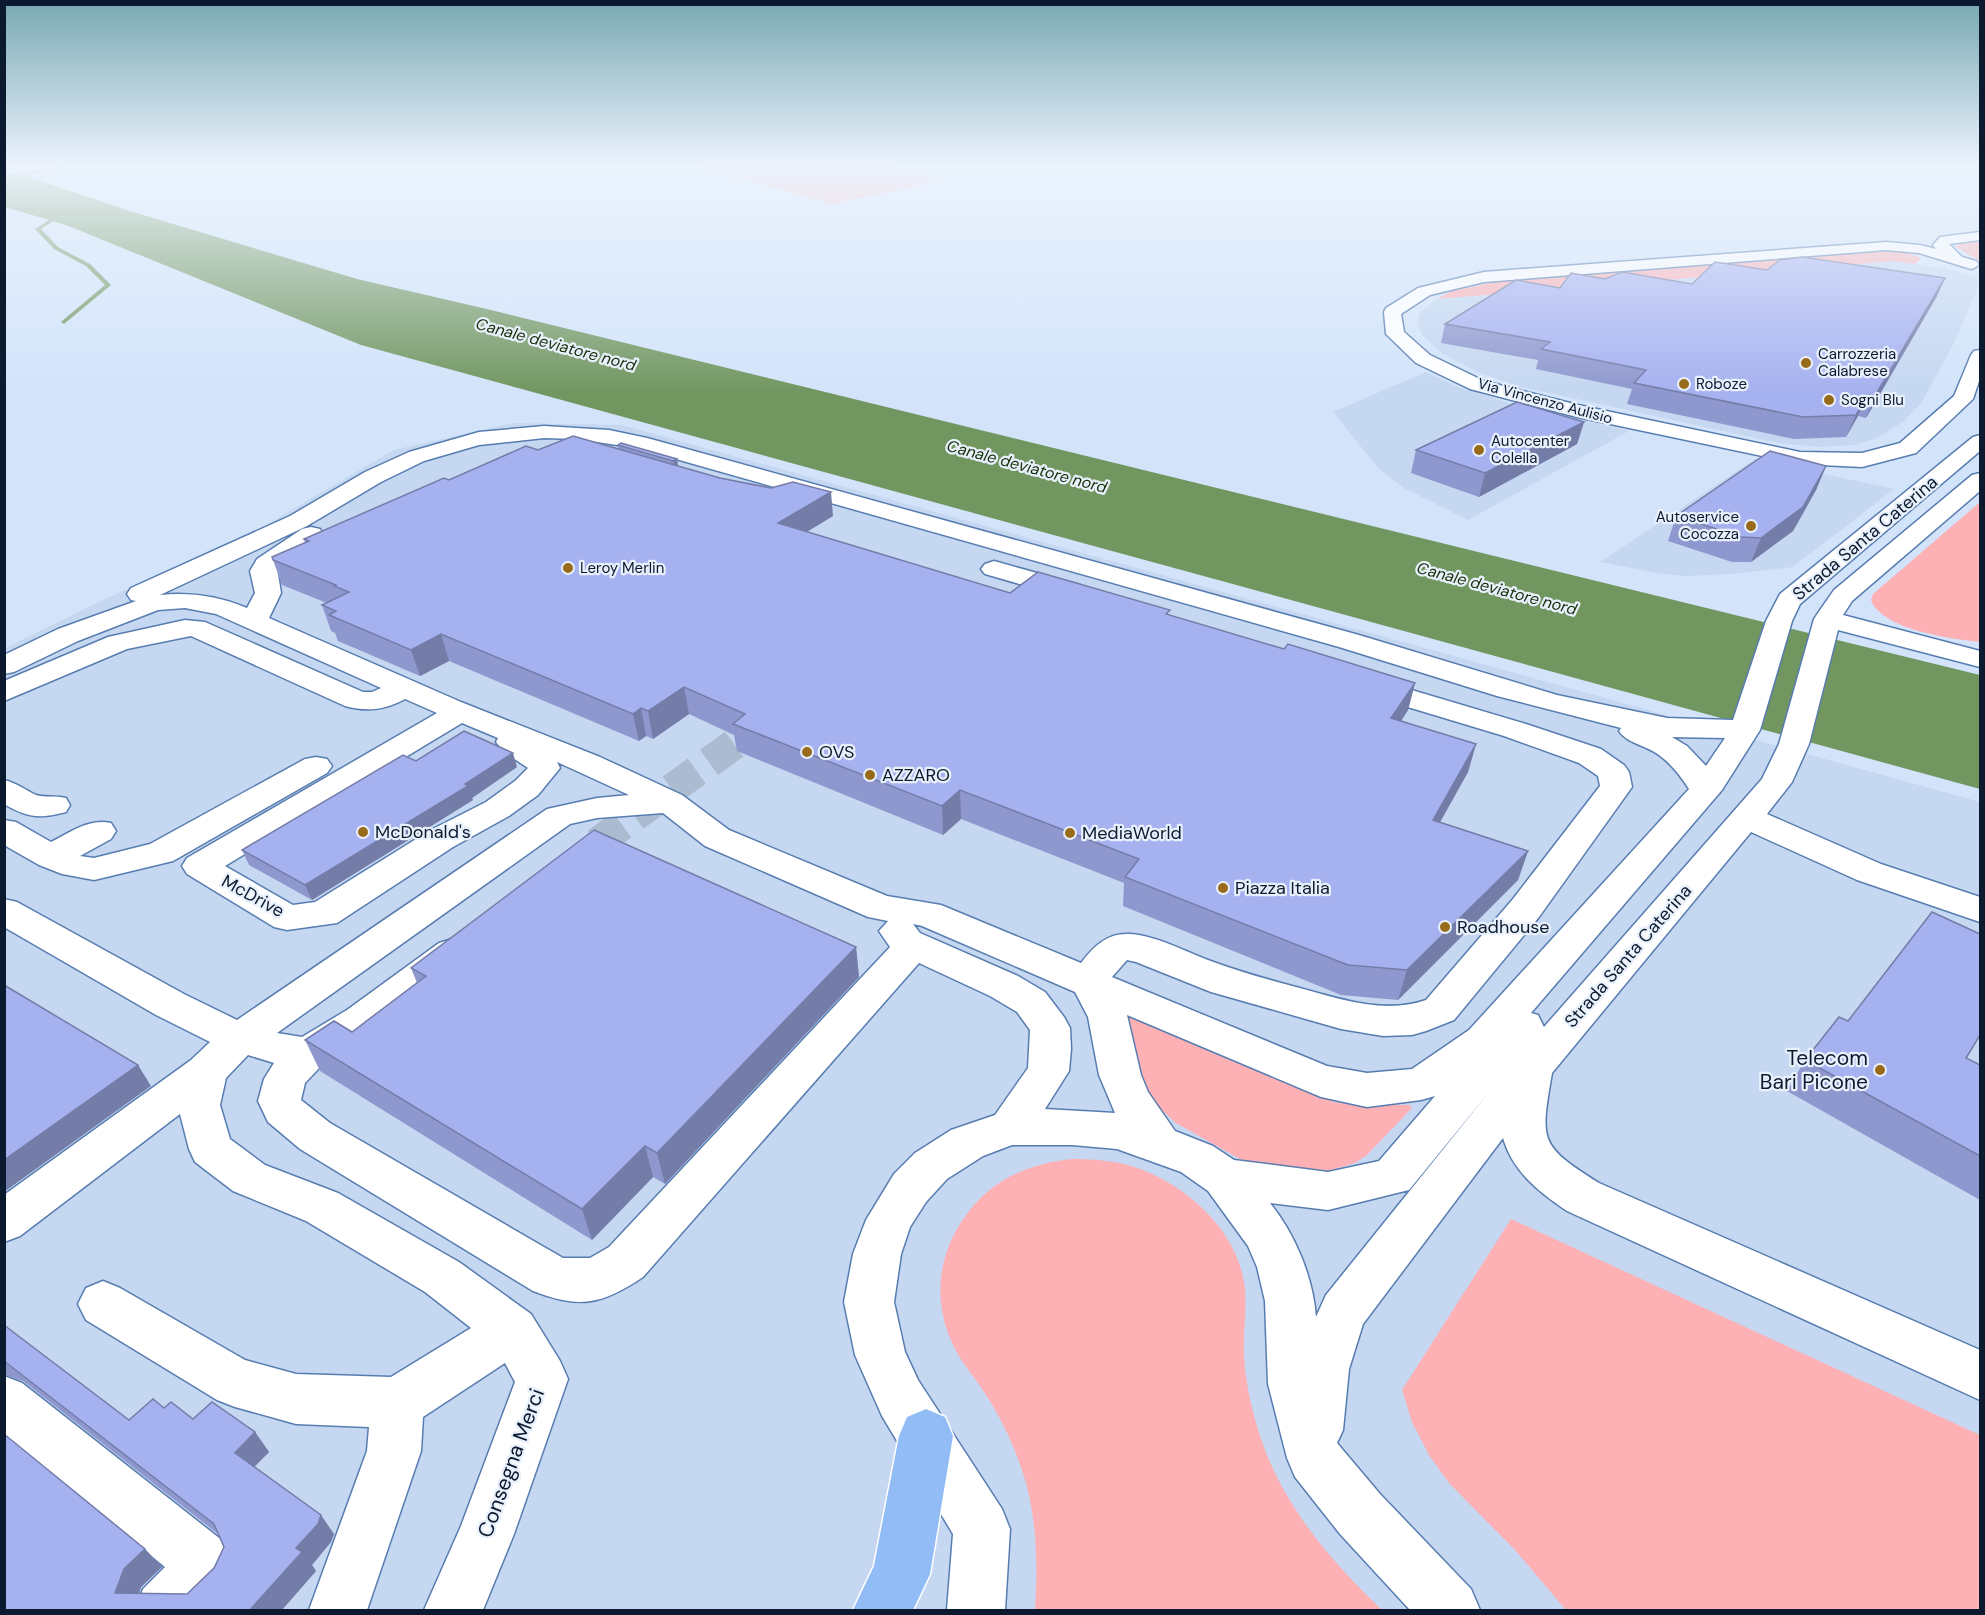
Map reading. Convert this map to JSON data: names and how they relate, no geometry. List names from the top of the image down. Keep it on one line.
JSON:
{"streets":{"street":["Via Vincenzo Aulisio","Strada Santa Caterina","McDrive","Consegna Merci"]},"water":["Canale deviatore nord"],"places":["Carrozzeria Calabrese","Roboze","Sogni Blu","Autocenter Colella","Autoservice Cocozza","Leroy Merlin","OVS","AZZARO","McDonald's","MediaWorld","Piazza Italia","Roadhouse","Telecom Bari Picone"]}
